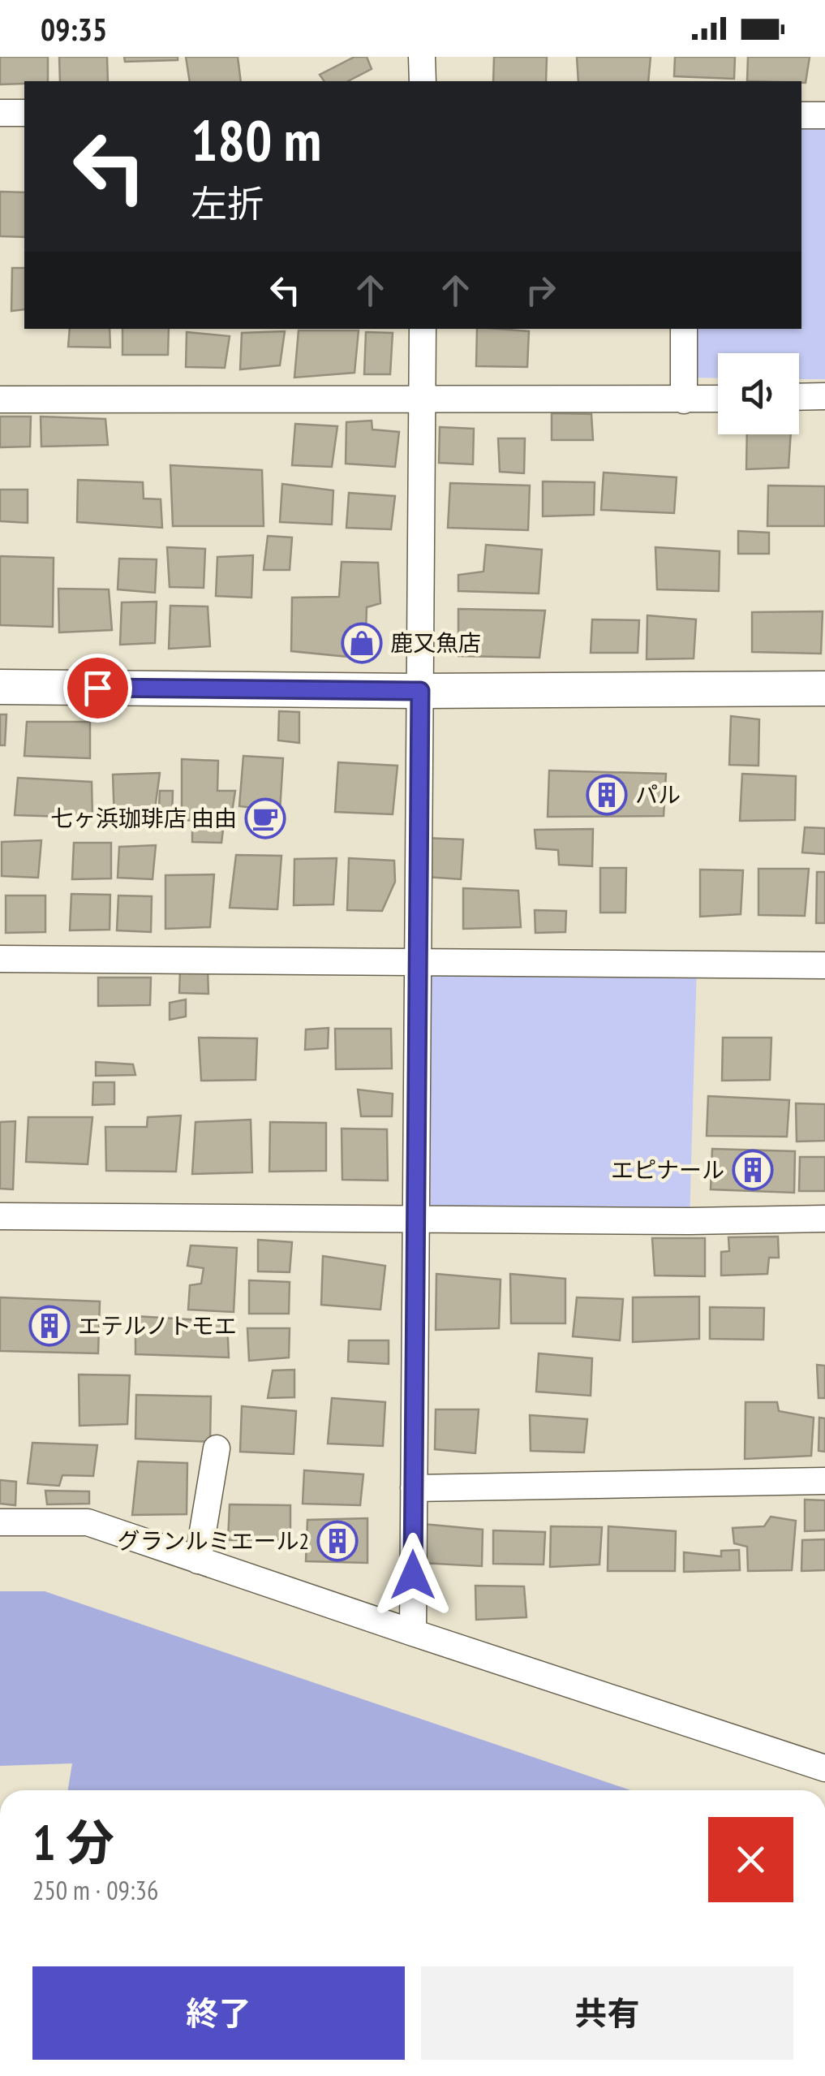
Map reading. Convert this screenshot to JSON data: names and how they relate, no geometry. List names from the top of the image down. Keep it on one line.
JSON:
{"places":{"shop":["鹿又魚店"],"building":["パル","エピナール","エテルノトモエ","グランルミエール2"],"cafe":["七ヶ浜珈琲店 由由"]},"page":{"status":"09:35","turn":["180 m","左折"],"heading":["1 分","250 m · 09:36"],"buttons":["終了","共有"]}}
